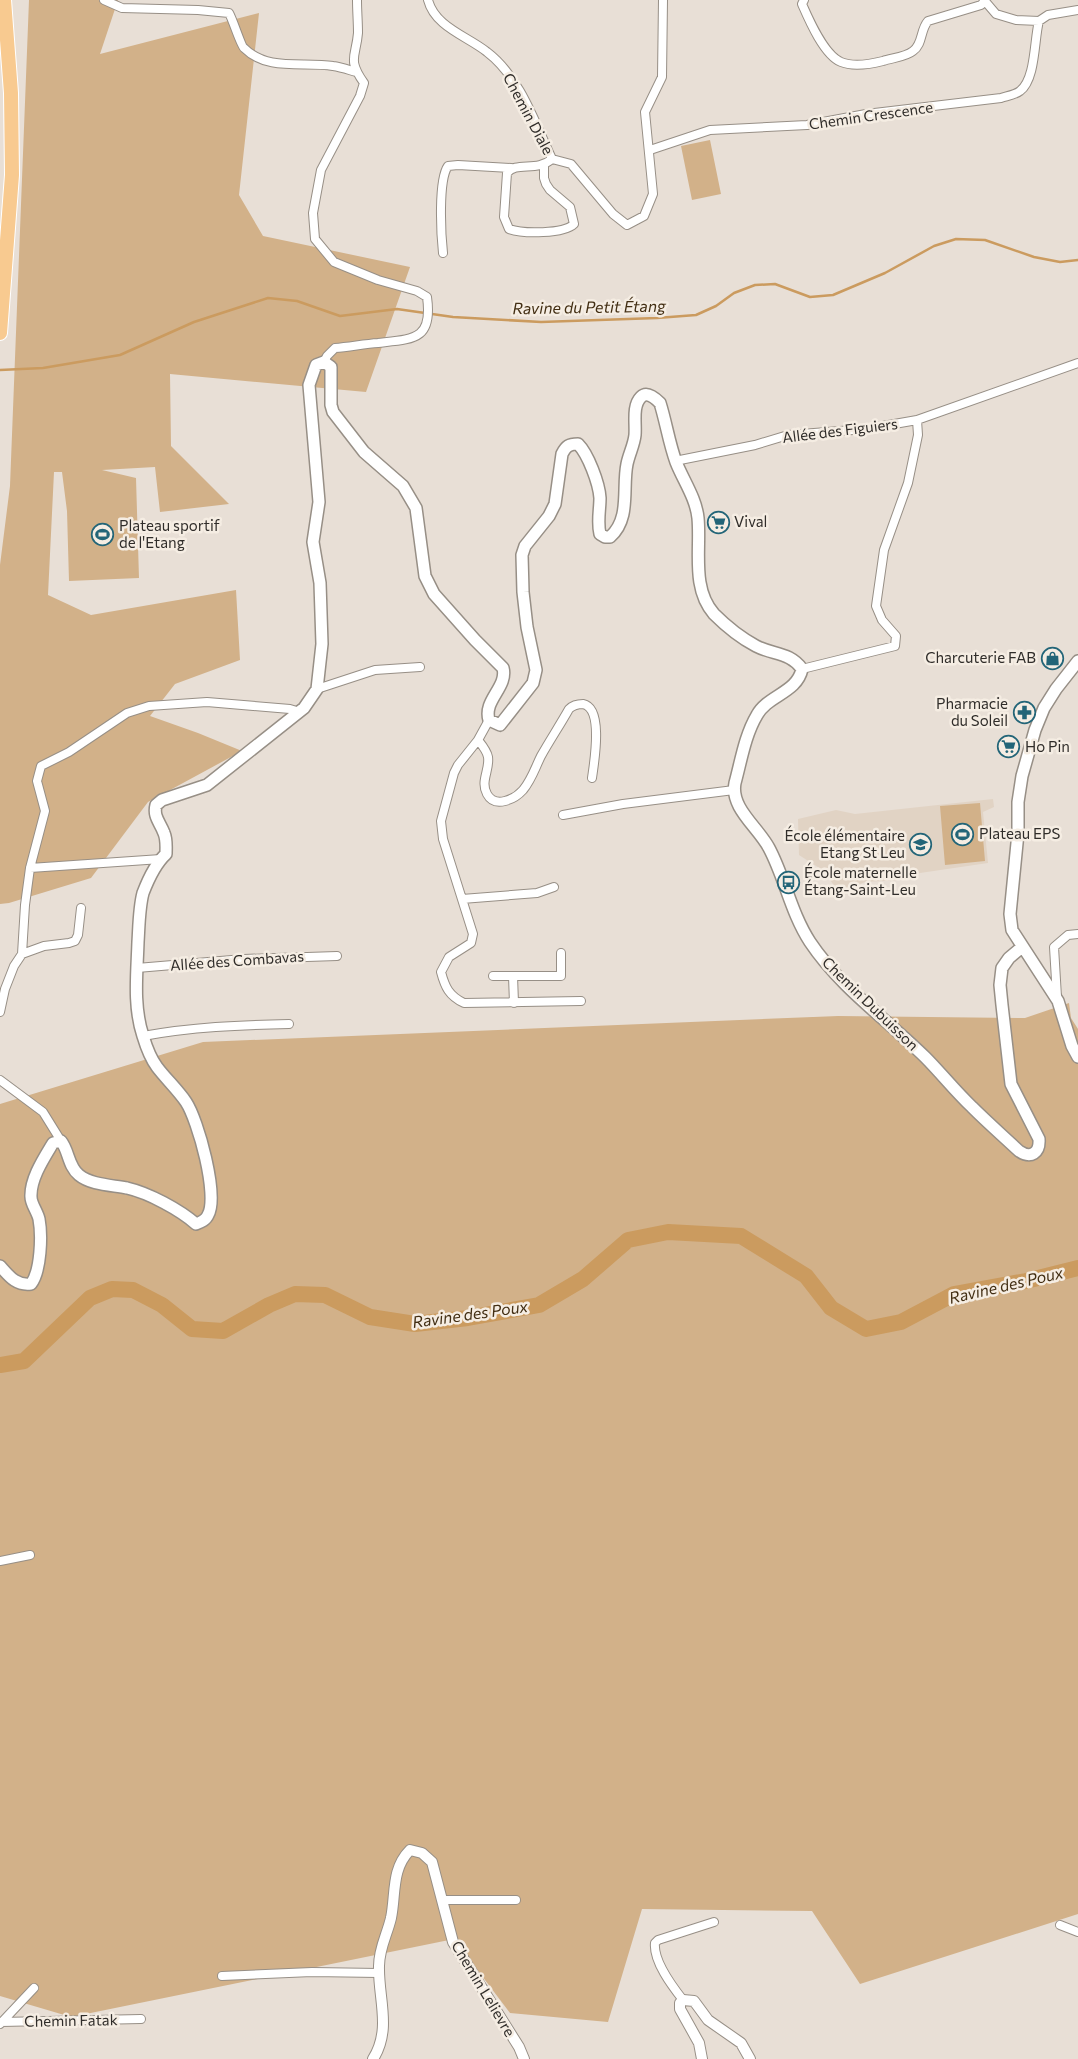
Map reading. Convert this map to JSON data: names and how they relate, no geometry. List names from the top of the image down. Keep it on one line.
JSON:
{"streets":{"main road":["Chemin Dubuisson"],"street":["Chemin Diale","Chemin Crescence","Allée des Figuiers","Allée des Combavas","Chemin Lelievre","Chemin Fatak"]},"crossings":[["Chemin Diale","Chemin Crescence"]],"water":["Ravine du Petit Étang","Ravine des Poux"],"places":{"supermarket":["Vival","Ho Pin"],"sports":["Plateau sportif de l'Etang","Plateau EPS"],"shop":["Charcuterie FAB"],"pharmacy":["Pharmacie du Soleil"],"school or university":["École élémentaire Etang St Leu"],"bus stop":["École maternelle Étang-Saint-Leu"]}}
